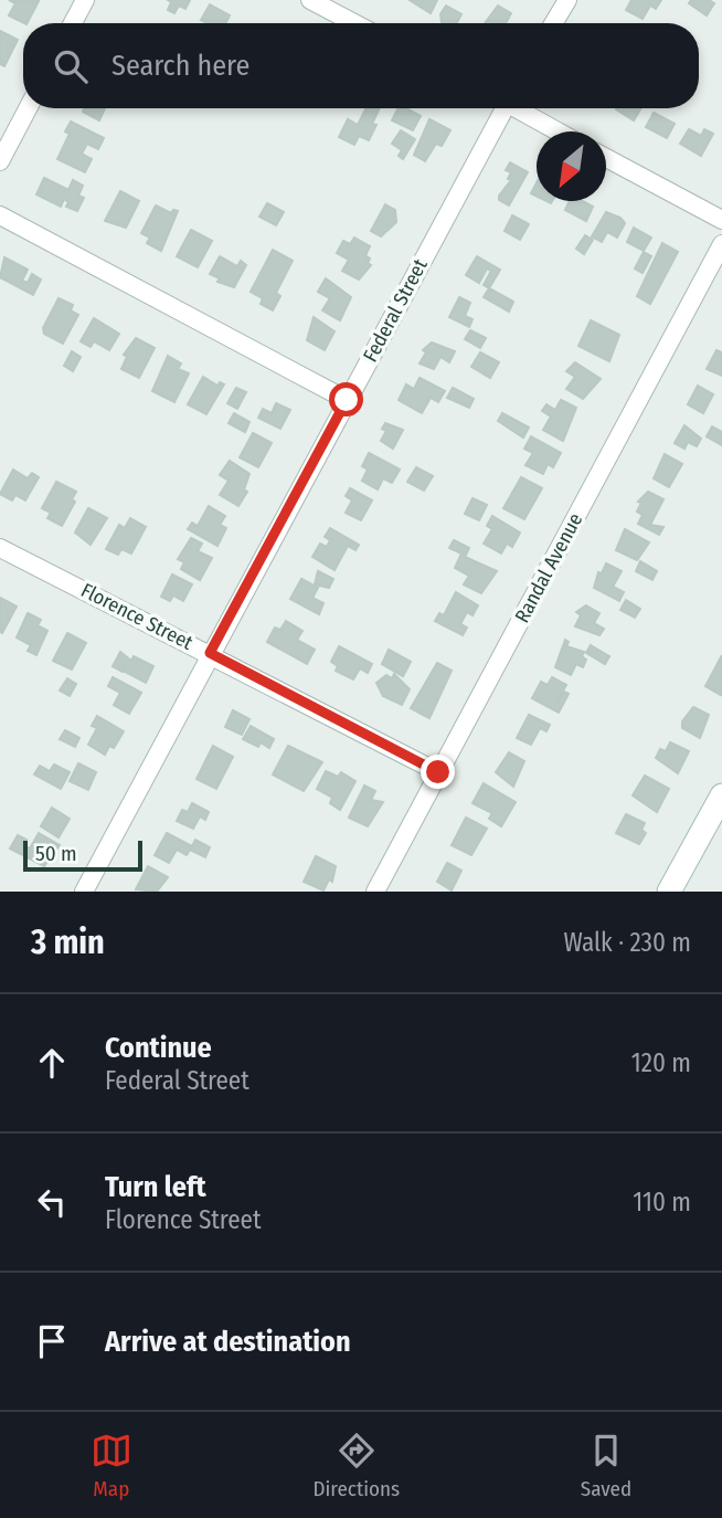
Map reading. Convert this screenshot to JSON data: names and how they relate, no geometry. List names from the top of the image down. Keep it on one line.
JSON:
{"streets":{"street":["Federal Street","Randal Avenue","Florence Street"]},"crossings":[["Federal Street","Florence Street"],["Randal Avenue","Florence Street"]],"scale_bar":"50 m","north":"bottom left","page":{"search":"Search here","scale":"50 m","heading":["3 min","Walk · 230 m"],"list":[["Continue","Federal Street","120 m"],["Turn left","Florence Street","110 m"],"Arrive at destination"],"nav":["Map","Directions","Saved"]}}
